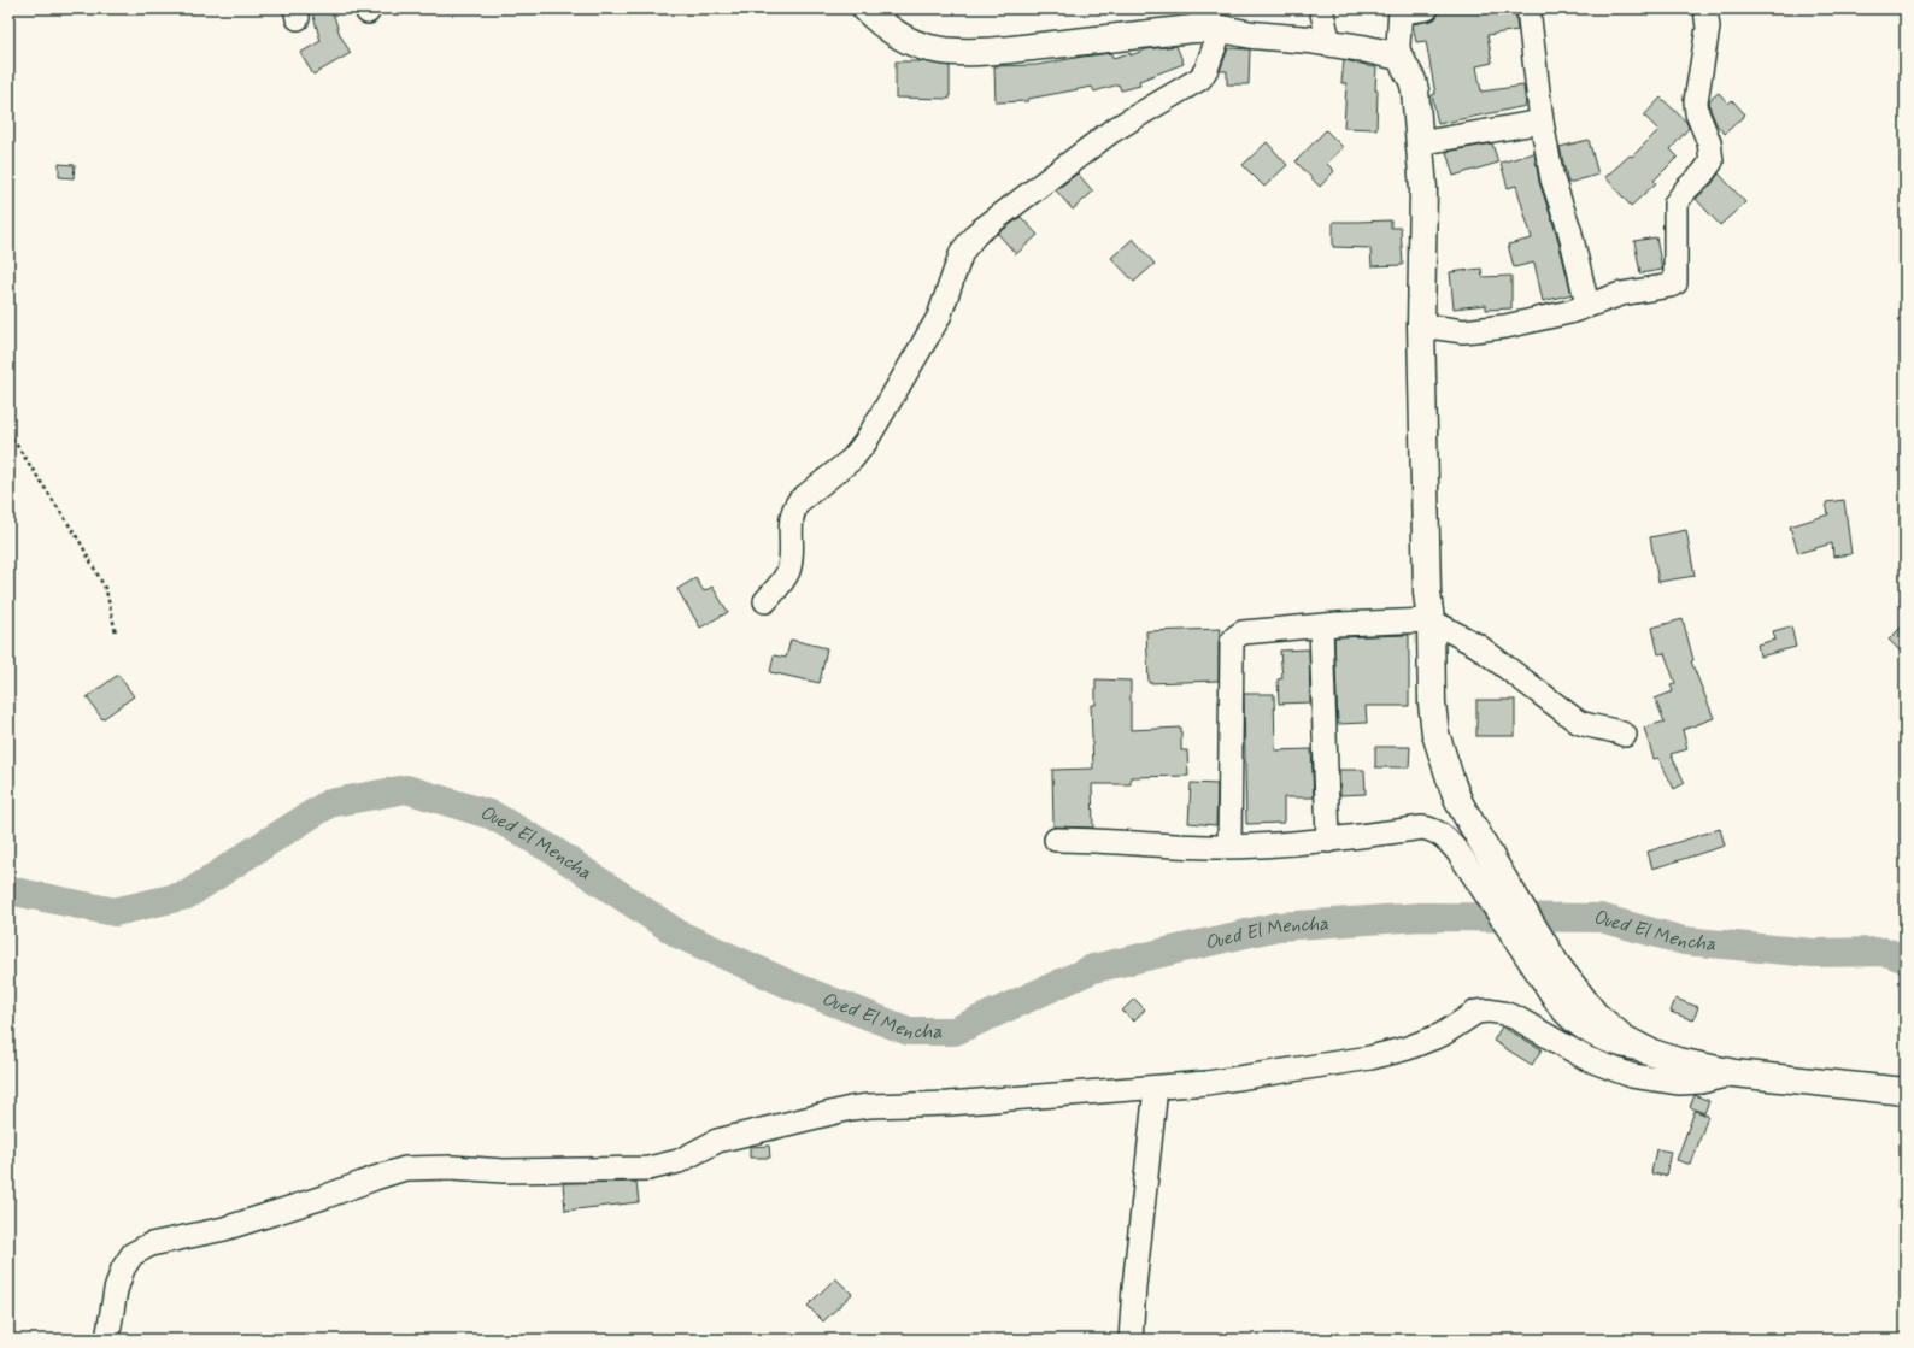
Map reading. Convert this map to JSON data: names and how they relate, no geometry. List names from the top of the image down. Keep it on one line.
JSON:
{"water":["Oued El Mencha"]}
